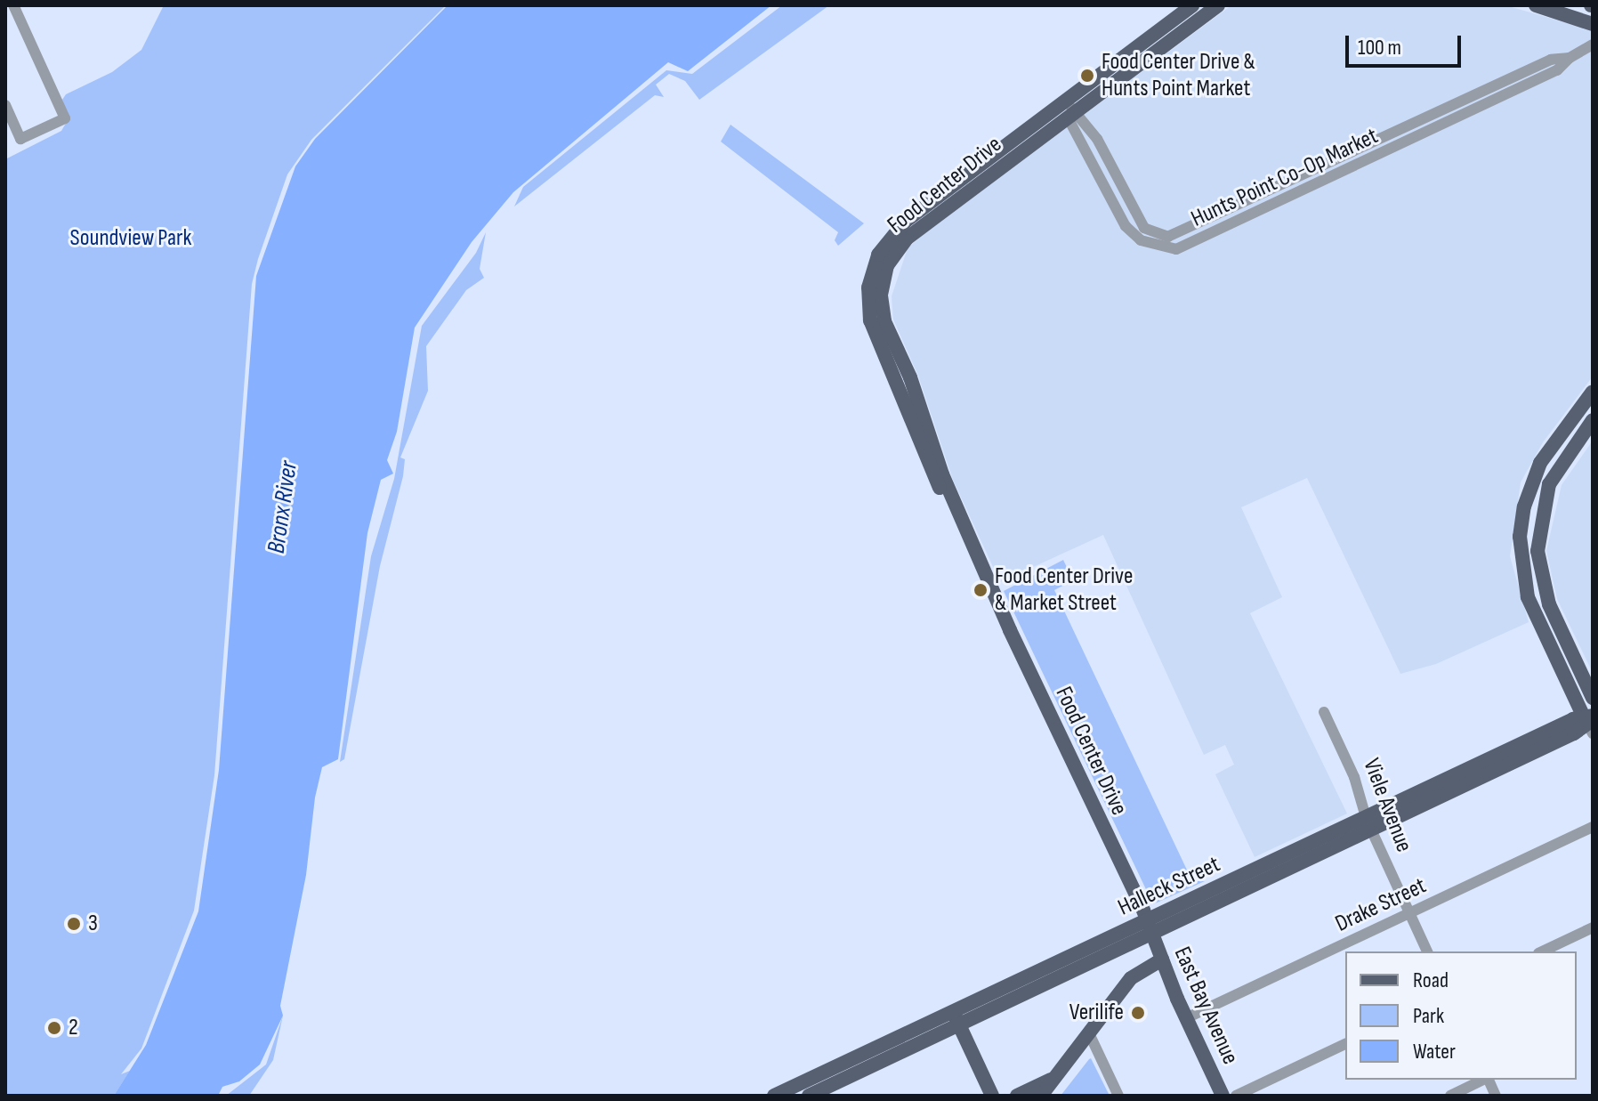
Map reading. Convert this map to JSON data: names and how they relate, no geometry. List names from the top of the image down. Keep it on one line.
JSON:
{"streets":{"main road":["Food Center Drive","Halleck Street","East Bay Avenue"],"street":["Hunts Point Co-Op Market","Viele Avenue","Drake Street"]},"crossings":[["Hunts Point Co-Op Market","Food Center Drive"],["Food Center Drive","Halleck Street"],["Food Center Drive","East Bay Avenue"],["Viele Avenue","Halleck Street"],["Viele Avenue","Drake Street"],["Halleck Street","East Bay Avenue"],["Drake Street","East Bay Avenue"]],"water":["Bronx River"],"parks":["Soundview Park"],"places":["Food Center Drive & Hunts Point Market","Food Center Drive & Market Street","3","Verilife","2"],"legend":["Road","Park","Water"],"scale_bar":"100 m"}
